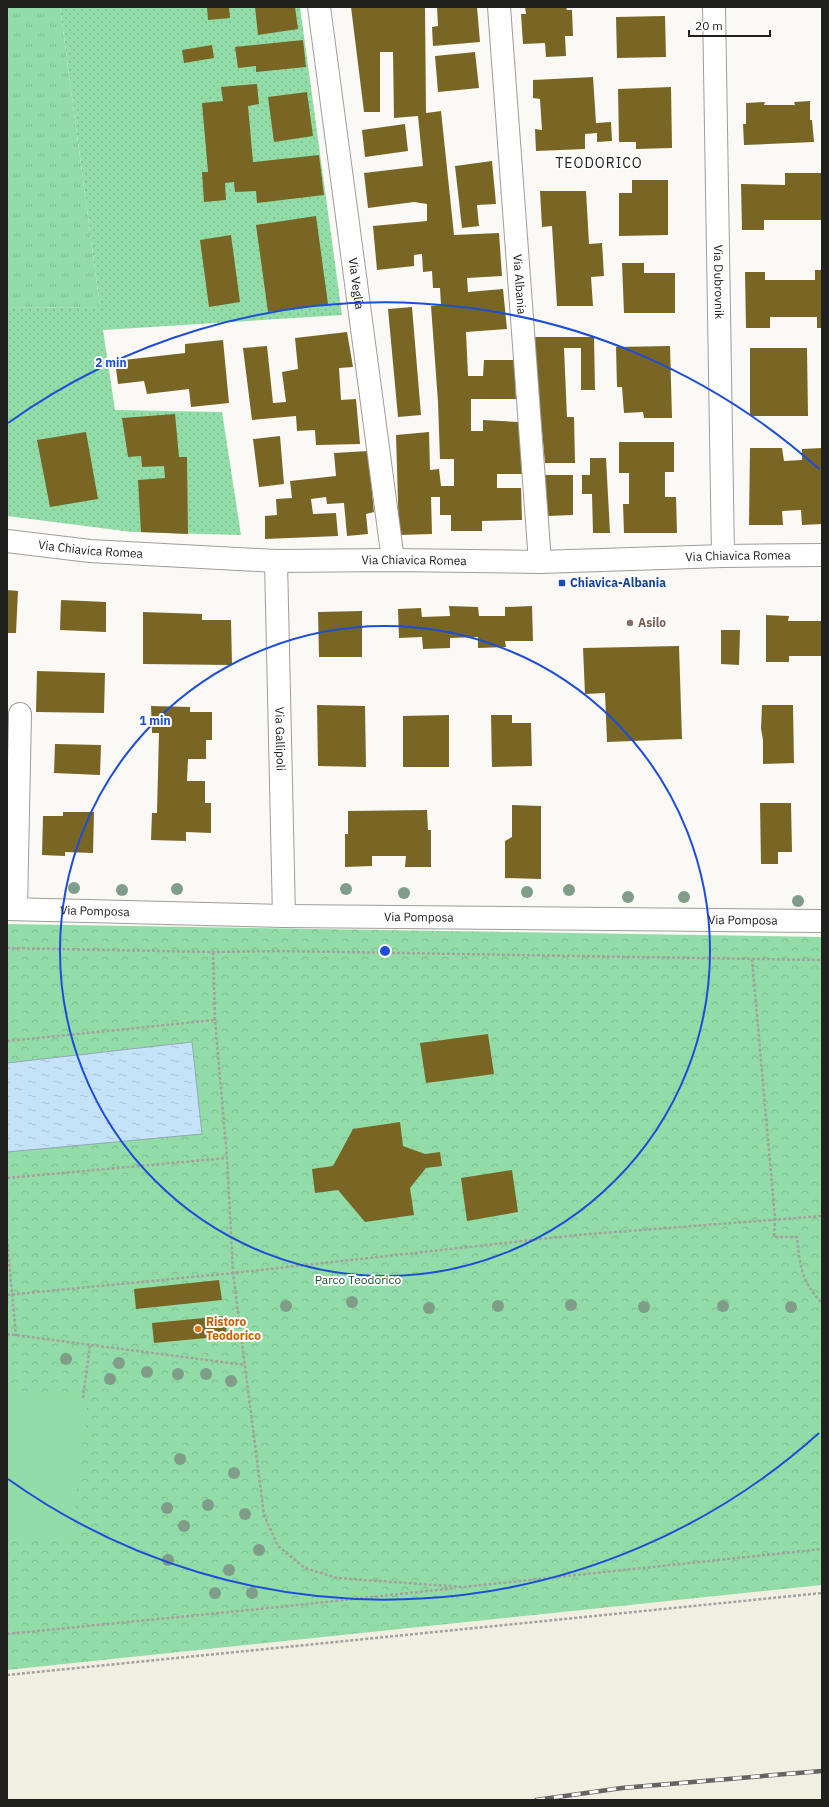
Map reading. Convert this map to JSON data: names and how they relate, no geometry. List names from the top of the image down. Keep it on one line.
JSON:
{"streets":{"street":["Via Dubrovnik","Via Veglia","Via Albania","Via Chiavica Romea","Via Gallipoli","Via Pomposa"]},"crossings":[["Via Dubrovnik","Via Chiavica Romea"],["Via Veglia","Via Chiavica Romea"],["Via Albania","Via Chiavica Romea"],["Via Chiavica Romea","Via Gallipoli"],["Via Gallipoli","Via Pomposa"]],"districts":["TEODORICO"],"parks":["Parco Teodorico"],"places":{"transit":["Chiavica-Albania"],"other":["Asilo","Ristoro Teodorico"]},"scale_bar":"20 m","rings":["2 min","1 min"]}
